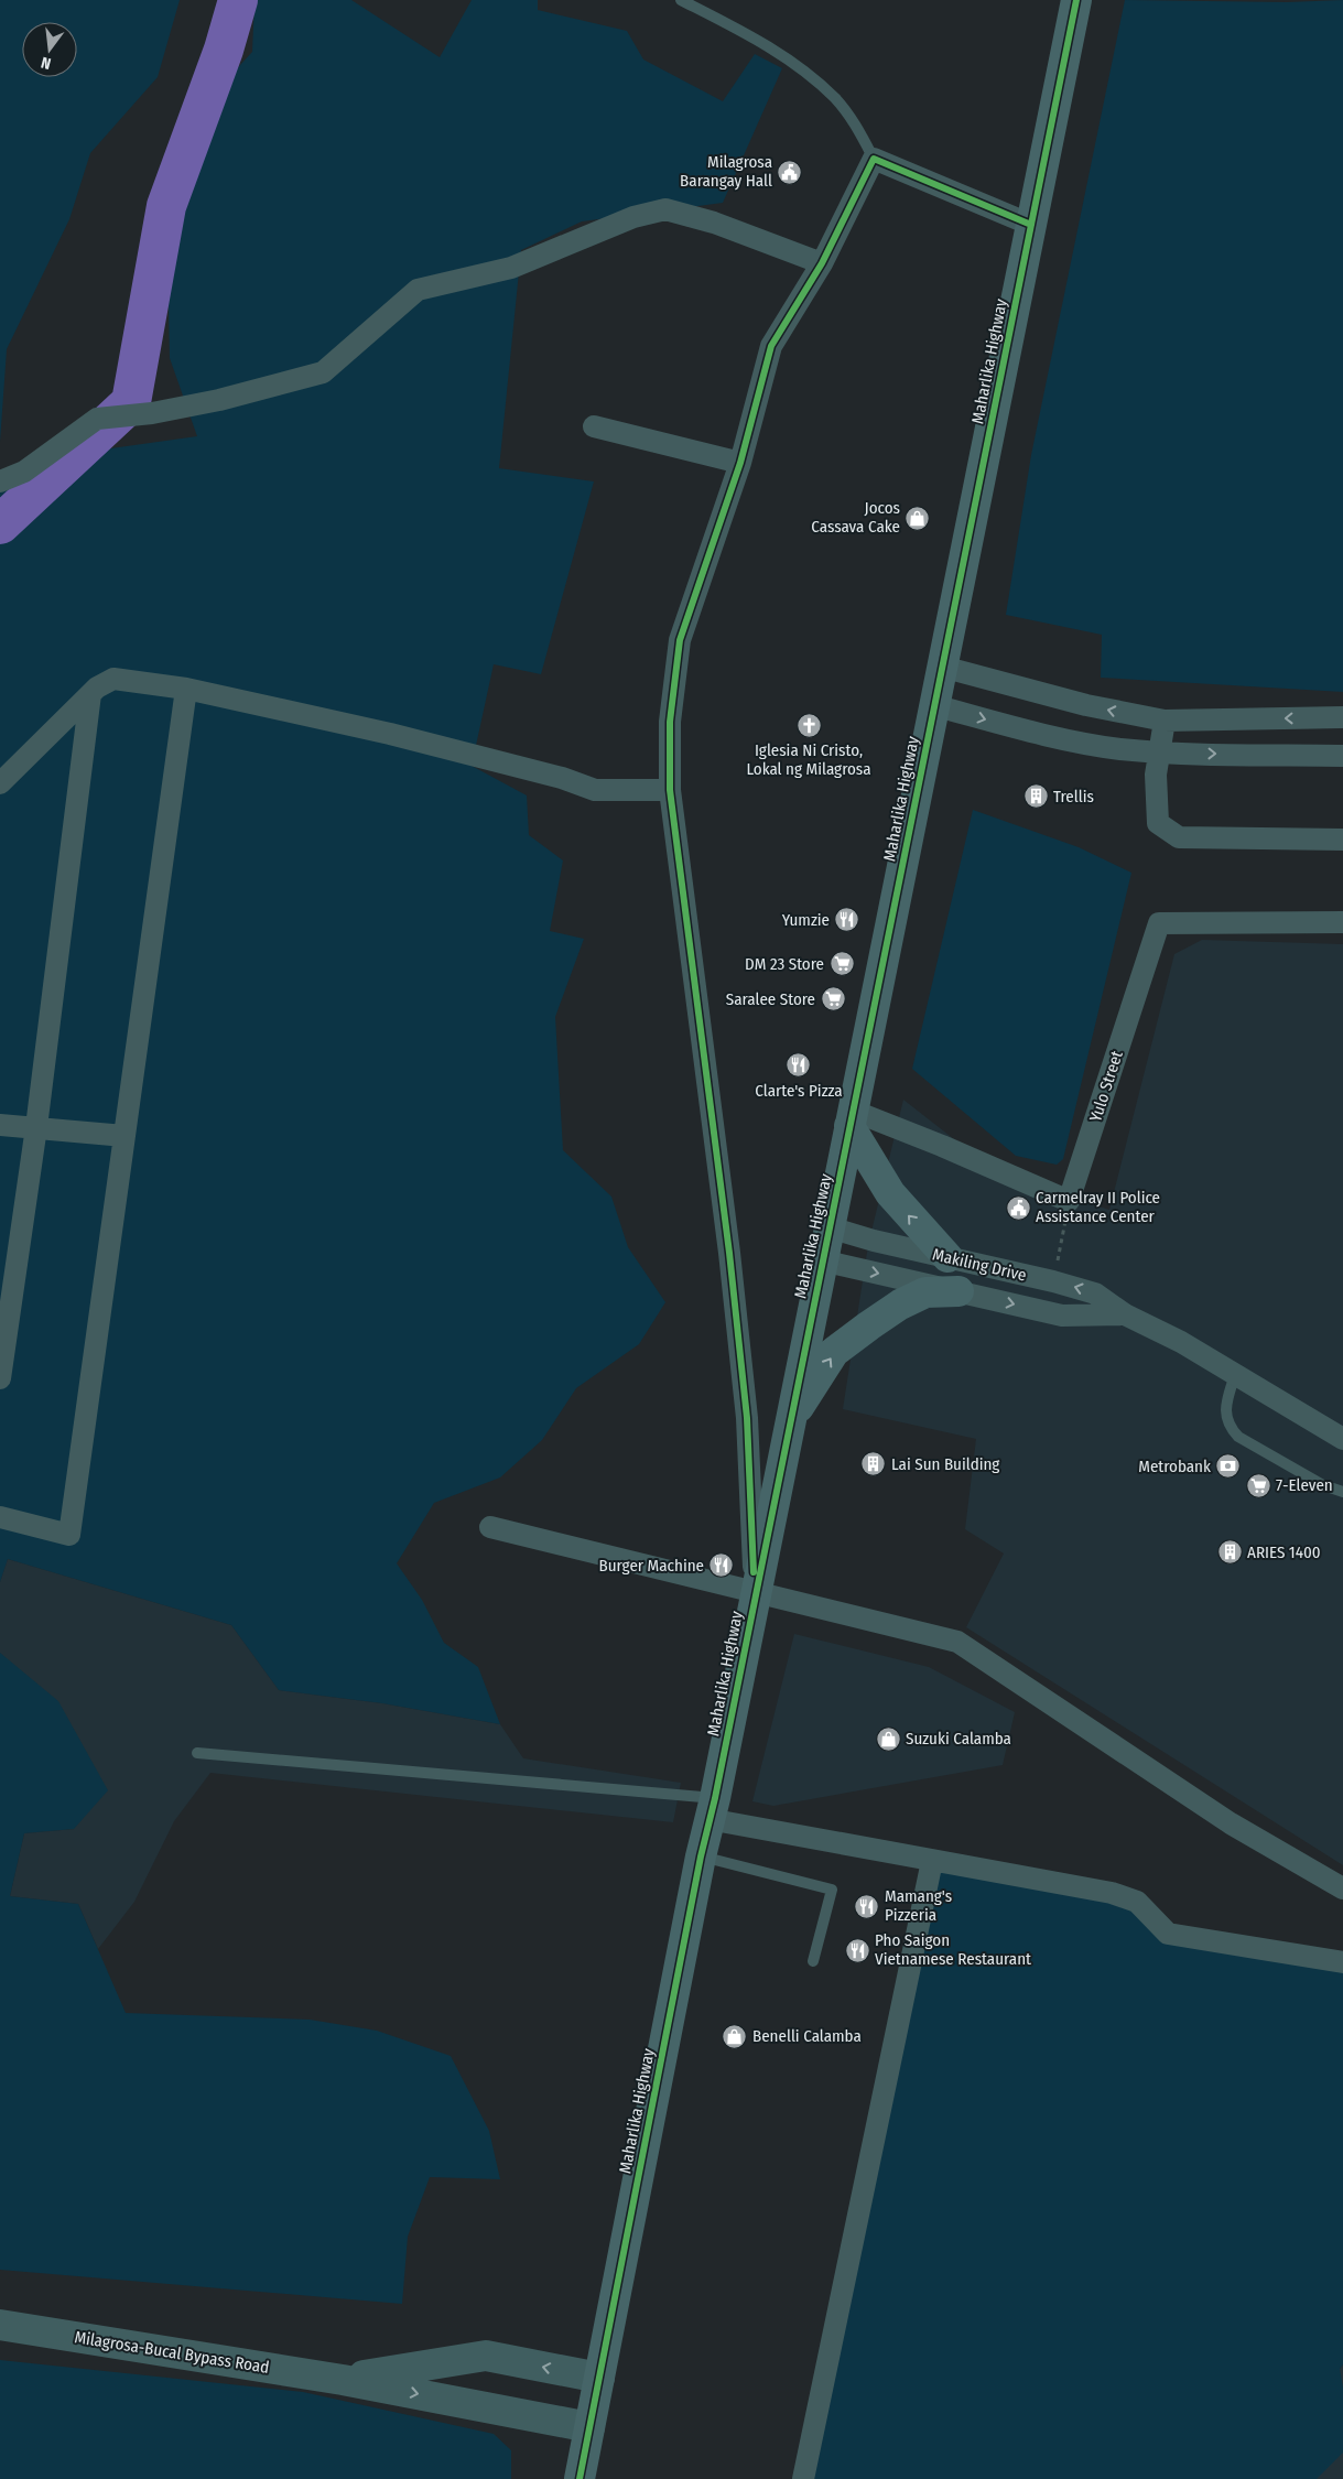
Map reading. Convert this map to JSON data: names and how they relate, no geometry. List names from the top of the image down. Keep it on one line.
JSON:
{"streets":{"highway":["Maharlika Highway"],"main road":["Milagrosa-Bucal Bypass Road"],"street":["Yulo Street","Makiling Drive"]},"crossings":[["Maharlika Highway","Makiling Drive"],["Maharlika Highway","Milagrosa-Bucal Bypass Road"]],"places":{"public building":["Milagrosa Barangay Hall","Carmelray II Police Assistance Center"],"shop":["Jocos Cassava Cake","Suzuki Calamba","Benelli Calamba"],"church":["Iglesia Ni Cristo, Lokal ng Milagrosa"],"building":["Trellis","Lai Sun Building","ARIES 1400"],"restaurant":["Yumzie","Clarte's Pizza","Burger Machine","Mamang's Pizzeria","Pho Saigon Vietnamese Restaurant"],"supermarket":["DM 23 Store","Saralee Store","7-Eleven"],"bank":["Metrobank"]},"north":"bottom"}
